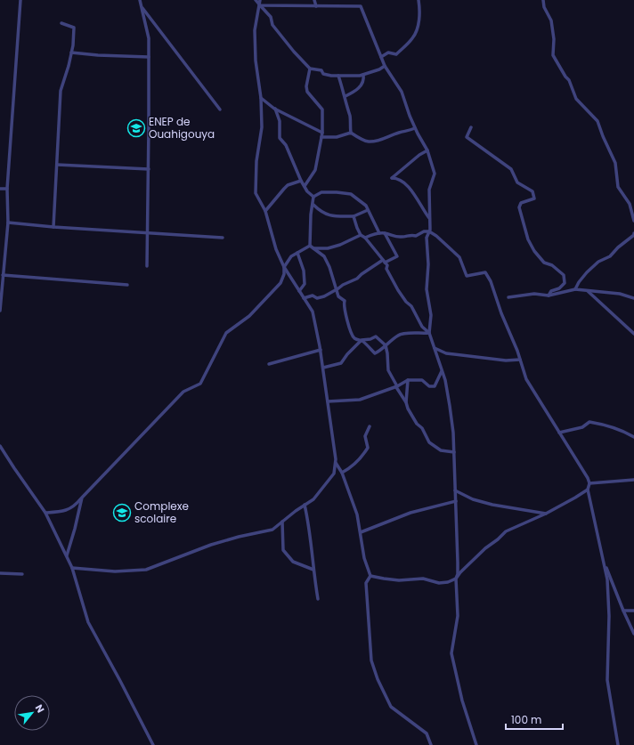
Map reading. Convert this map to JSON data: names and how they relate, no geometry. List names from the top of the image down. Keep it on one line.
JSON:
{"places":{"school or university":["ENEP de Ouahigouya","Complexe scolaire"]},"scale_bar":"100 m","north":"top right"}
